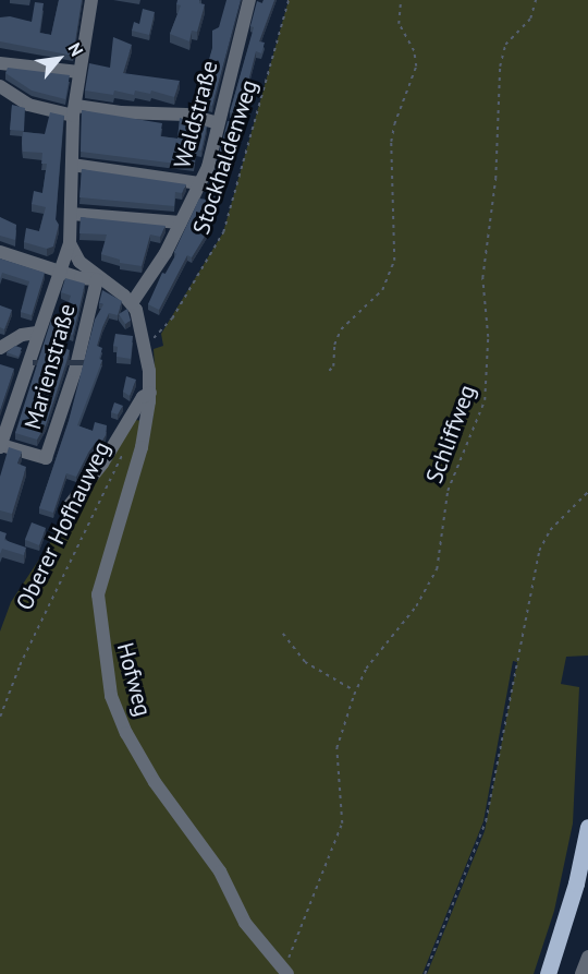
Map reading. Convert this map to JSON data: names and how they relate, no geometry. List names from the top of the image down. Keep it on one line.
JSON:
{"streets":{"street":["Waldstraße","Marienstraße","Hofweg"],"path":["Stockhaldenweg","Schliffweg","Oberer Hofhauweg"]},"crossings":[["Waldstraße","Hofweg"],["Stockhaldenweg","Hofweg"],["Schliffweg","Hofweg"]],"north":"top right"}
